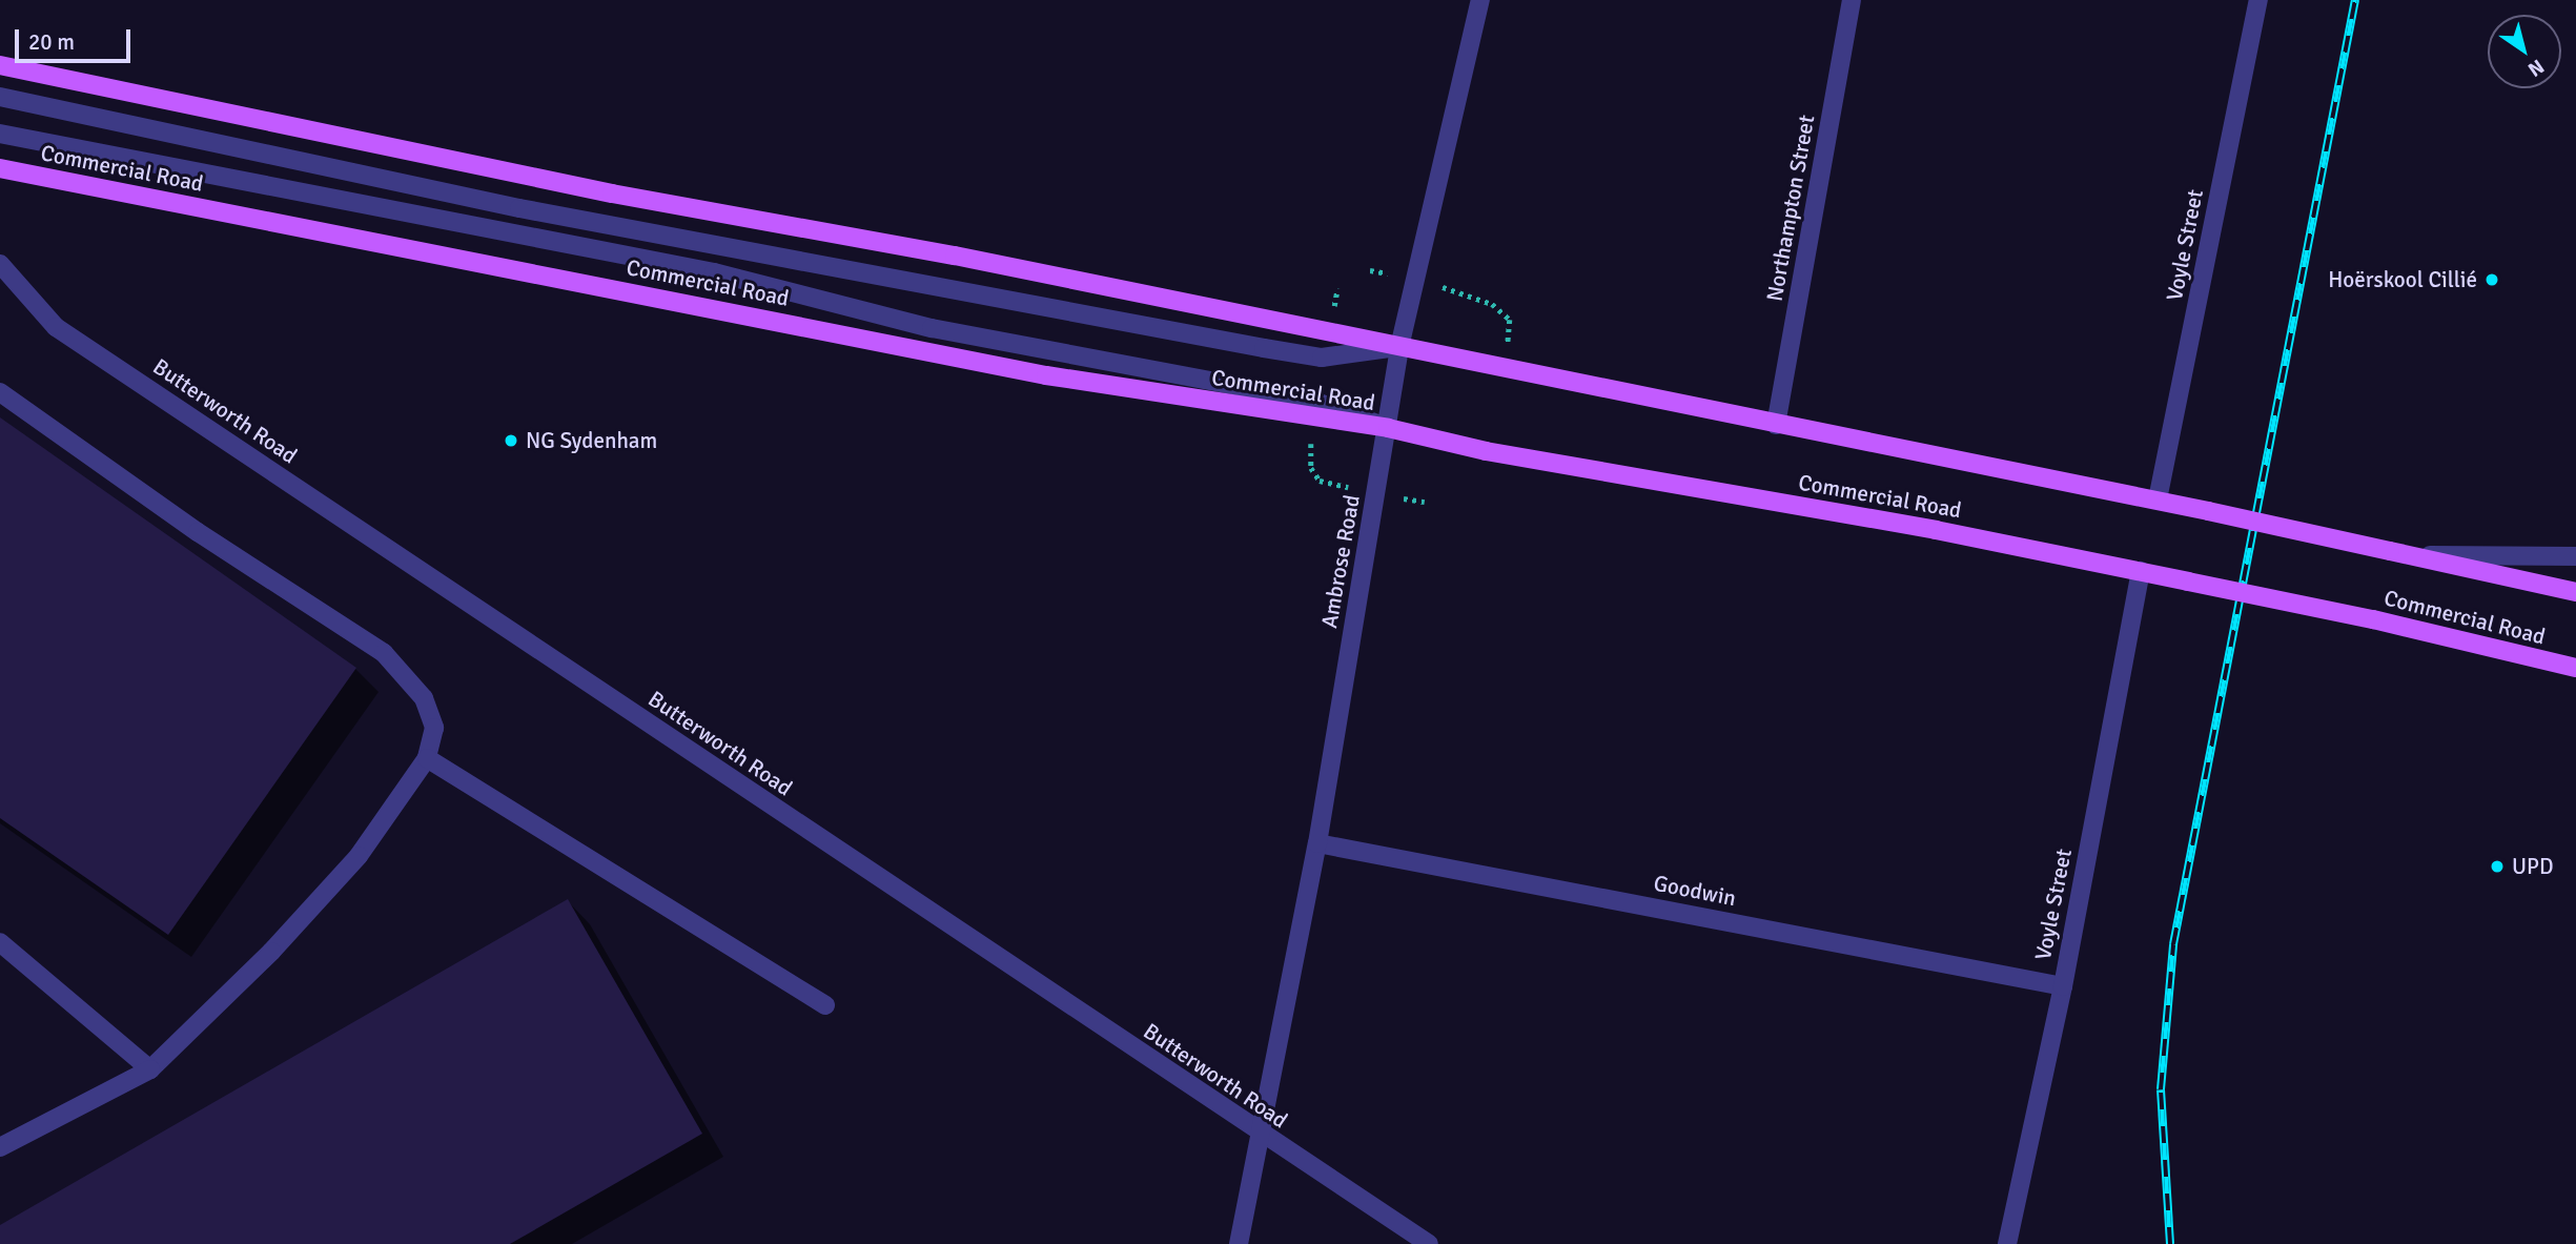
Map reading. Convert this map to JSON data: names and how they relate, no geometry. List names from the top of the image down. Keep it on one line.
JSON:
{"streets":{"main road":["Commercial Road"],"street":["Northampton Street","Voyle Street","Butterworth Road","Ambrose Road","Goodwin"]},"crossings":[["Commercial Road","Northampton Street"],["Commercial Road","Voyle Street"],["Commercial Road","Ambrose Road"],["Voyle Street","Goodwin"],["Butterworth Road","Ambrose Road"],["Ambrose Road","Goodwin"]],"places":["Hoërskool Cillié","NG Sydenham","UPD"],"scale_bar":"20 m","north":"bottom right"}
